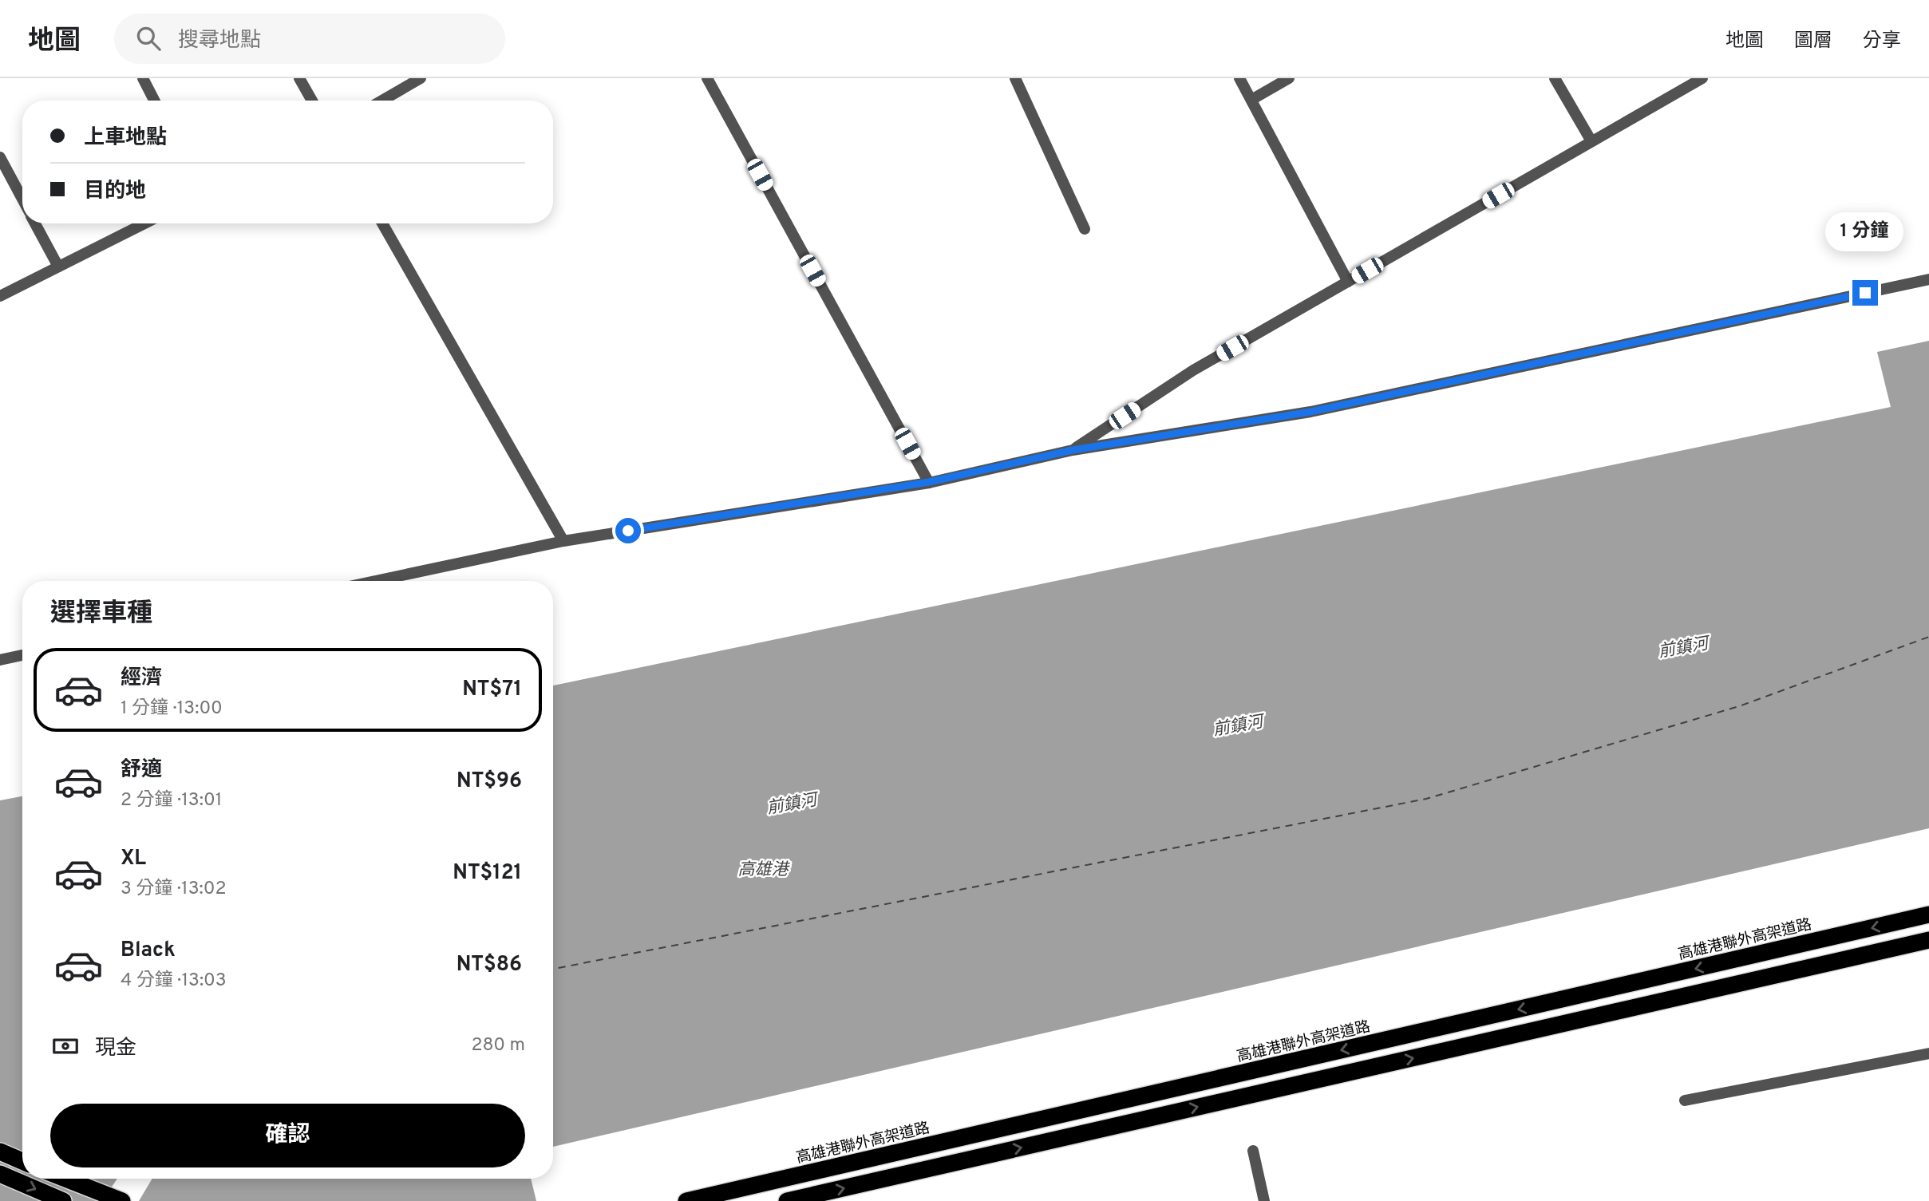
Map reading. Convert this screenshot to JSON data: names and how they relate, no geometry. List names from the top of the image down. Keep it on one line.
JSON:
{"streets":{"highway":["高雄港聯外高架道路"]},"water":["前鎮河","高雄港"],"page":{"header":"地圖","search":"搜尋地點","nav":["地圖","圖層","分享"],"banner":["上車地點","目的地"],"bubble":"1 分鐘","heading":"選擇車種","list":[{"name":"經濟","note":"1 分鐘 · 13:00","value":"NT$71"},{"name":"舒適","note":"2 分鐘 · 13:01","value":"NT$96"},{"name":"XL","note":"3 分鐘 · 13:02","value":"NT$121"},{"name":"Black","note":"4 分鐘 · 13:03","value":"NT$86"}],"pay":["現金","280 m"],"buttons":"確認"}}
